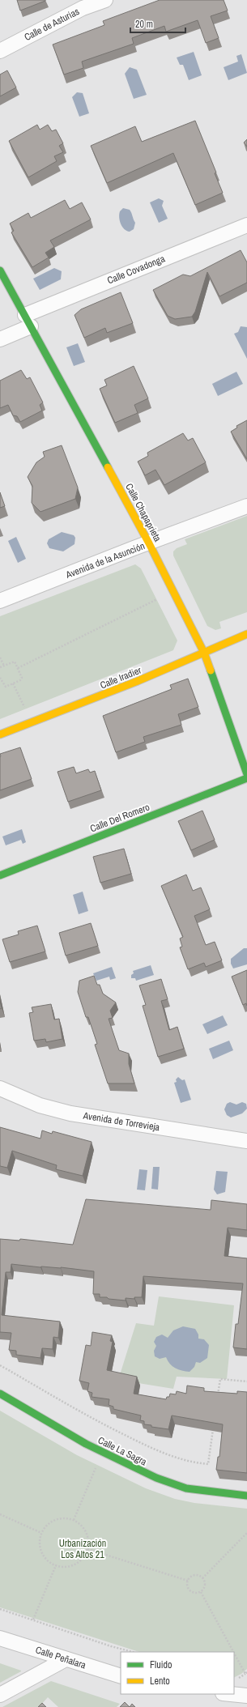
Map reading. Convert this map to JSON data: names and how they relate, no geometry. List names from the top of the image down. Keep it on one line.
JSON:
{"streets":{"street":["Calle de Asturias","Calle Covadonga","Calle Chapaprieta","Avenida de la Asunción","Calle Iradier","Calle Del Romero","Avenida de Torrevieja","Calle La Sagra","Calle Peñalara"]},"crossings":[["Calle Covadonga","Calle Chapaprieta"],["Calle Chapaprieta","Avenida de la Asunción"],["Calle Chapaprieta","Calle Iradier"]],"parks":["Urbanización Los Altos 21"],"legend":["Fluido","Lento"],"scale_bar":"20 m"}
